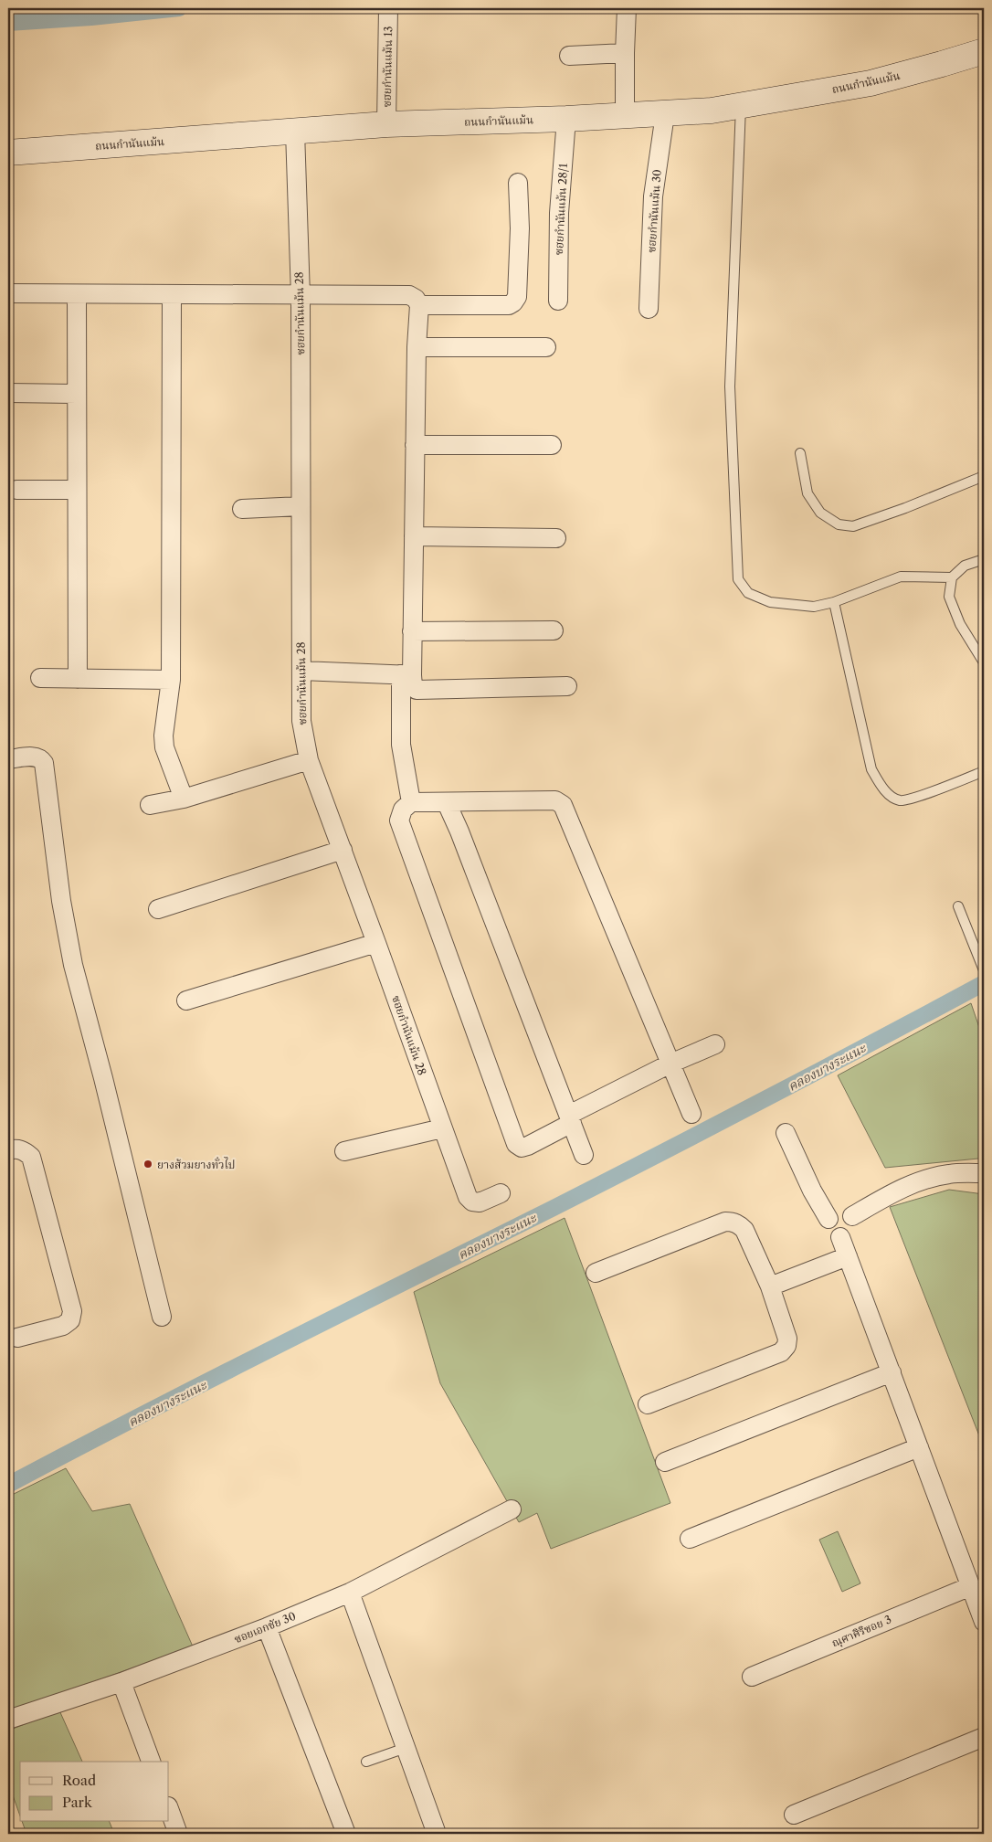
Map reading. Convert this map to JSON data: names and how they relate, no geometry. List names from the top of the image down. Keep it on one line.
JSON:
{"streets":{"street":["ซฮยกำนันแม้น 13","ถนนกำนันแม้น","ซฮยกำนันแม้น 28/1","ซฮยกำนันแม้น 30","ซฮยกำนันแม้น 28","ซอยเอกชัย 30","ณุศาศิริซอย 3"]},"crossings":[["ซฮยกำนันแม้น 13","ถนนกำนันแม้น"],["ถนนกำนันแม้น","ซฮยกำนันแม้น 28/1"],["ถนนกำนันแม้น","ซฮยกำนันแม้น 30"],["ถนนกำนันแม้น","ซฮยกำนันแม้น 28"]],"water":["คลองบางระแนะ"],"places":["ยางส้วมยางทั่วไป"],"legend":["Road","Park"]}
